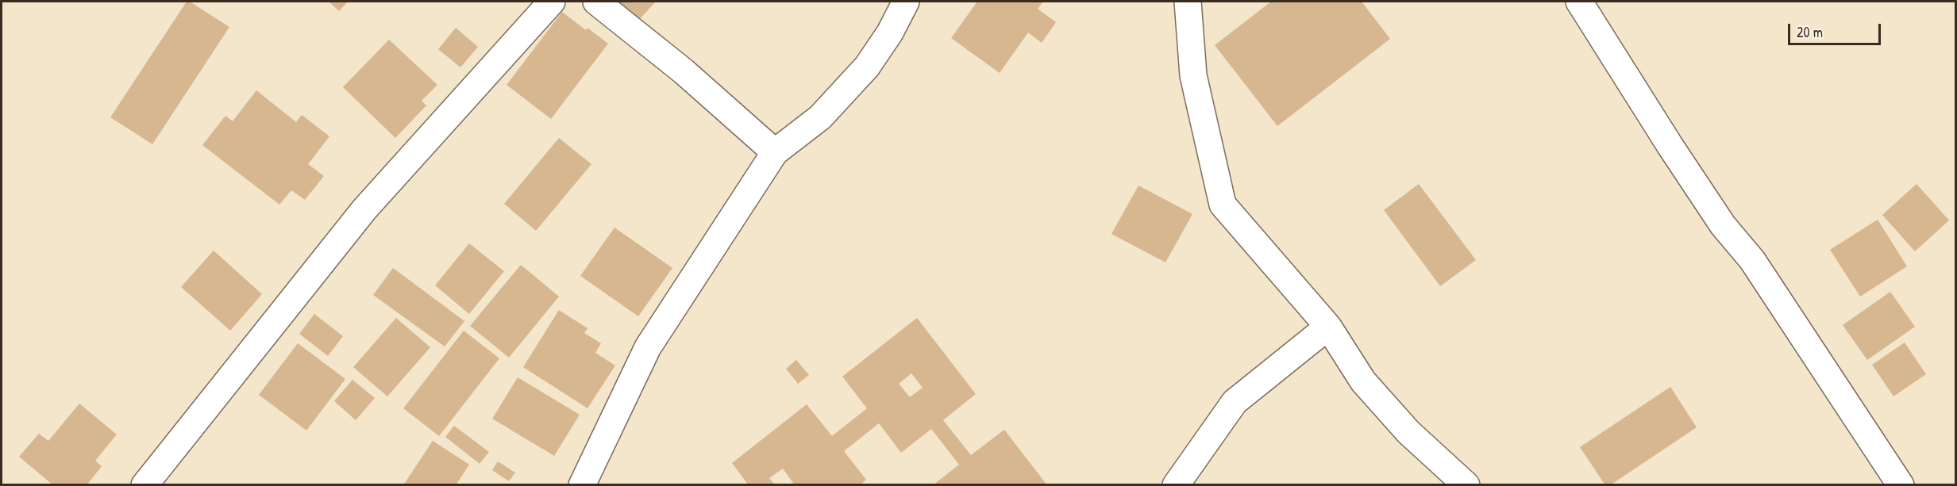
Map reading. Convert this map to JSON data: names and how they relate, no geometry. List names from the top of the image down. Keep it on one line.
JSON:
{"scale_bar":"20 m"}
